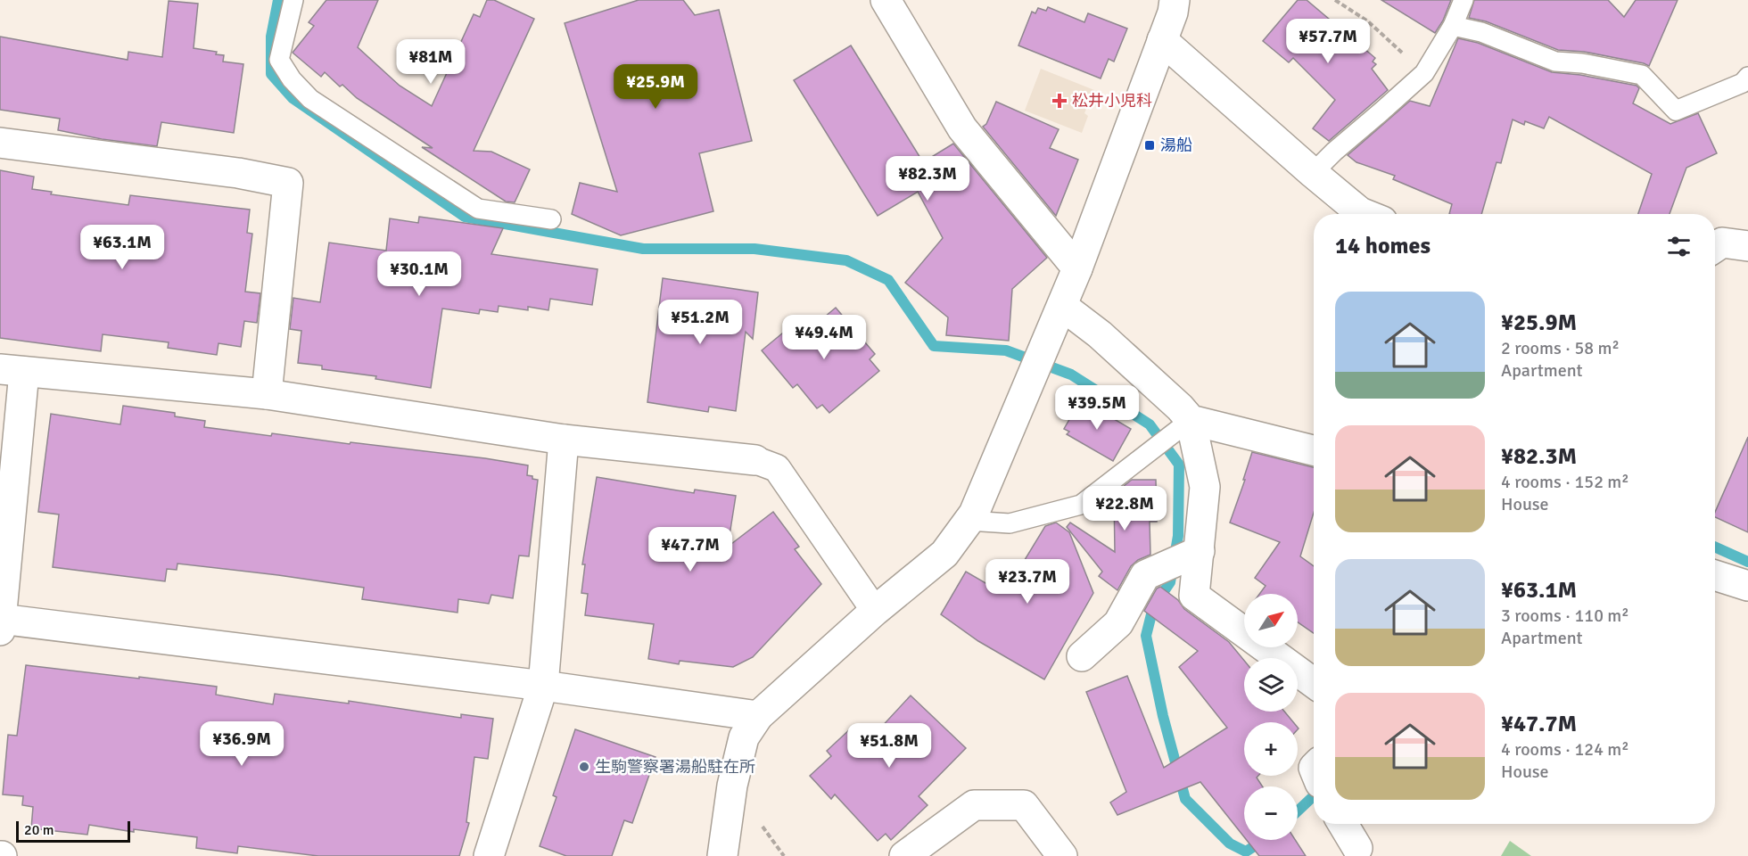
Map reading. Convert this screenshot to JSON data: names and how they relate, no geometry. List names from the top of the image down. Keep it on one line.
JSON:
{"places":{"health":["松井小児科"],"transit":["湯船"],"other":["生駒警察署湯船駐在所"]},"scale_bar":"20 m","north":"top right","page":{"price":["¥57.7M","¥81M","¥25.9M","¥82.3M","¥63.1M","¥30.1M","¥51.2M","¥49.4M","¥39.5M","¥22.8M","¥47.7M","¥23.7M","¥36.9M","¥51.8M"],"heading":"14 homes","list":[{"name":"¥25.9M","note":"2 rooms · 58 m² · Apartment"},{"name":"¥82.3M","note":"4 rooms · 152 m² · House"},{"name":"¥63.1M","note":"3 rooms · 110 m² · Apartment"},{"name":"¥47.7M","note":"4 rooms · 124 m² · House"}],"map_buttons":["+","−"],"scale":"20 m"}}
